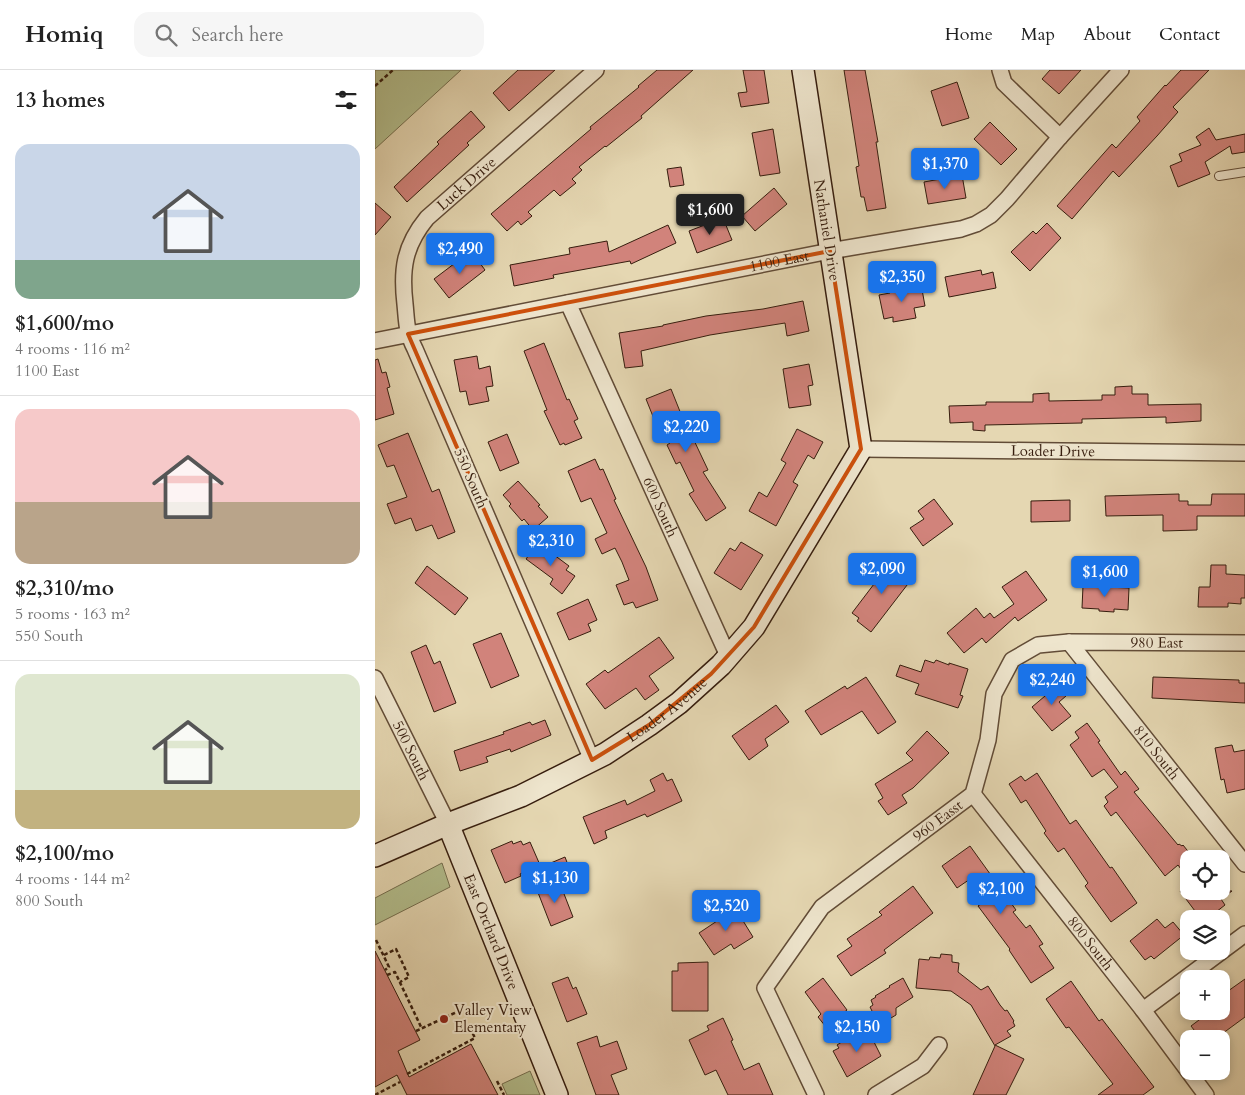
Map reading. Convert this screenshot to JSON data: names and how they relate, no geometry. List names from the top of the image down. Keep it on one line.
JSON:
{"streets":{"street":["Luck Drive","Nathaniel Drive","1100 East","Loader Drive","550 South","600 South","980 East","Loader Avenue","500 South","810 South","960 Easst","East Orchard Drive","800 South"]},"crossings":[["Luck Drive","1100 East"],["Luck Drive","550 South"],["Nathaniel Drive","1100 East"],["Nathaniel Drive","Loader Drive"],["Nathaniel Drive","Loader Avenue"],["1100 East","550 South"],["1100 East","600 South"],["Loader Drive","Loader Avenue"],["550 South","Loader Avenue"],["600 South","Loader Avenue"],["980 East","810 South"],["980 East","960 Easst"],["Loader Avenue","500 South"],["Loader Avenue","East Orchard Drive"],["500 South","East Orchard Drive"],["810 South","960 Easst"],["960 Easst","800 South"]],"places":["Valley View Elementary"],"page":{"header":"Homiq","search":"Search here","nav":["Home","Map","About","Contact"],"heading":"13 homes","list":[{"name":"$1,600/mo","note":"4 rooms · 116 m² · 1100 East"},{"name":"$2,310/mo","note":"5 rooms · 163 m² · 550 South"},{"name":"$2,100/mo","note":"4 rooms · 144 m² · 800 South"}],"price":["$1,370","$1,600","$2,490","$2,350","$2,220","$2,310","$2,090","$1,600","$2,240","$1,130","$2,100","$2,520","$2,150"],"map_buttons":["+","−"]}}
